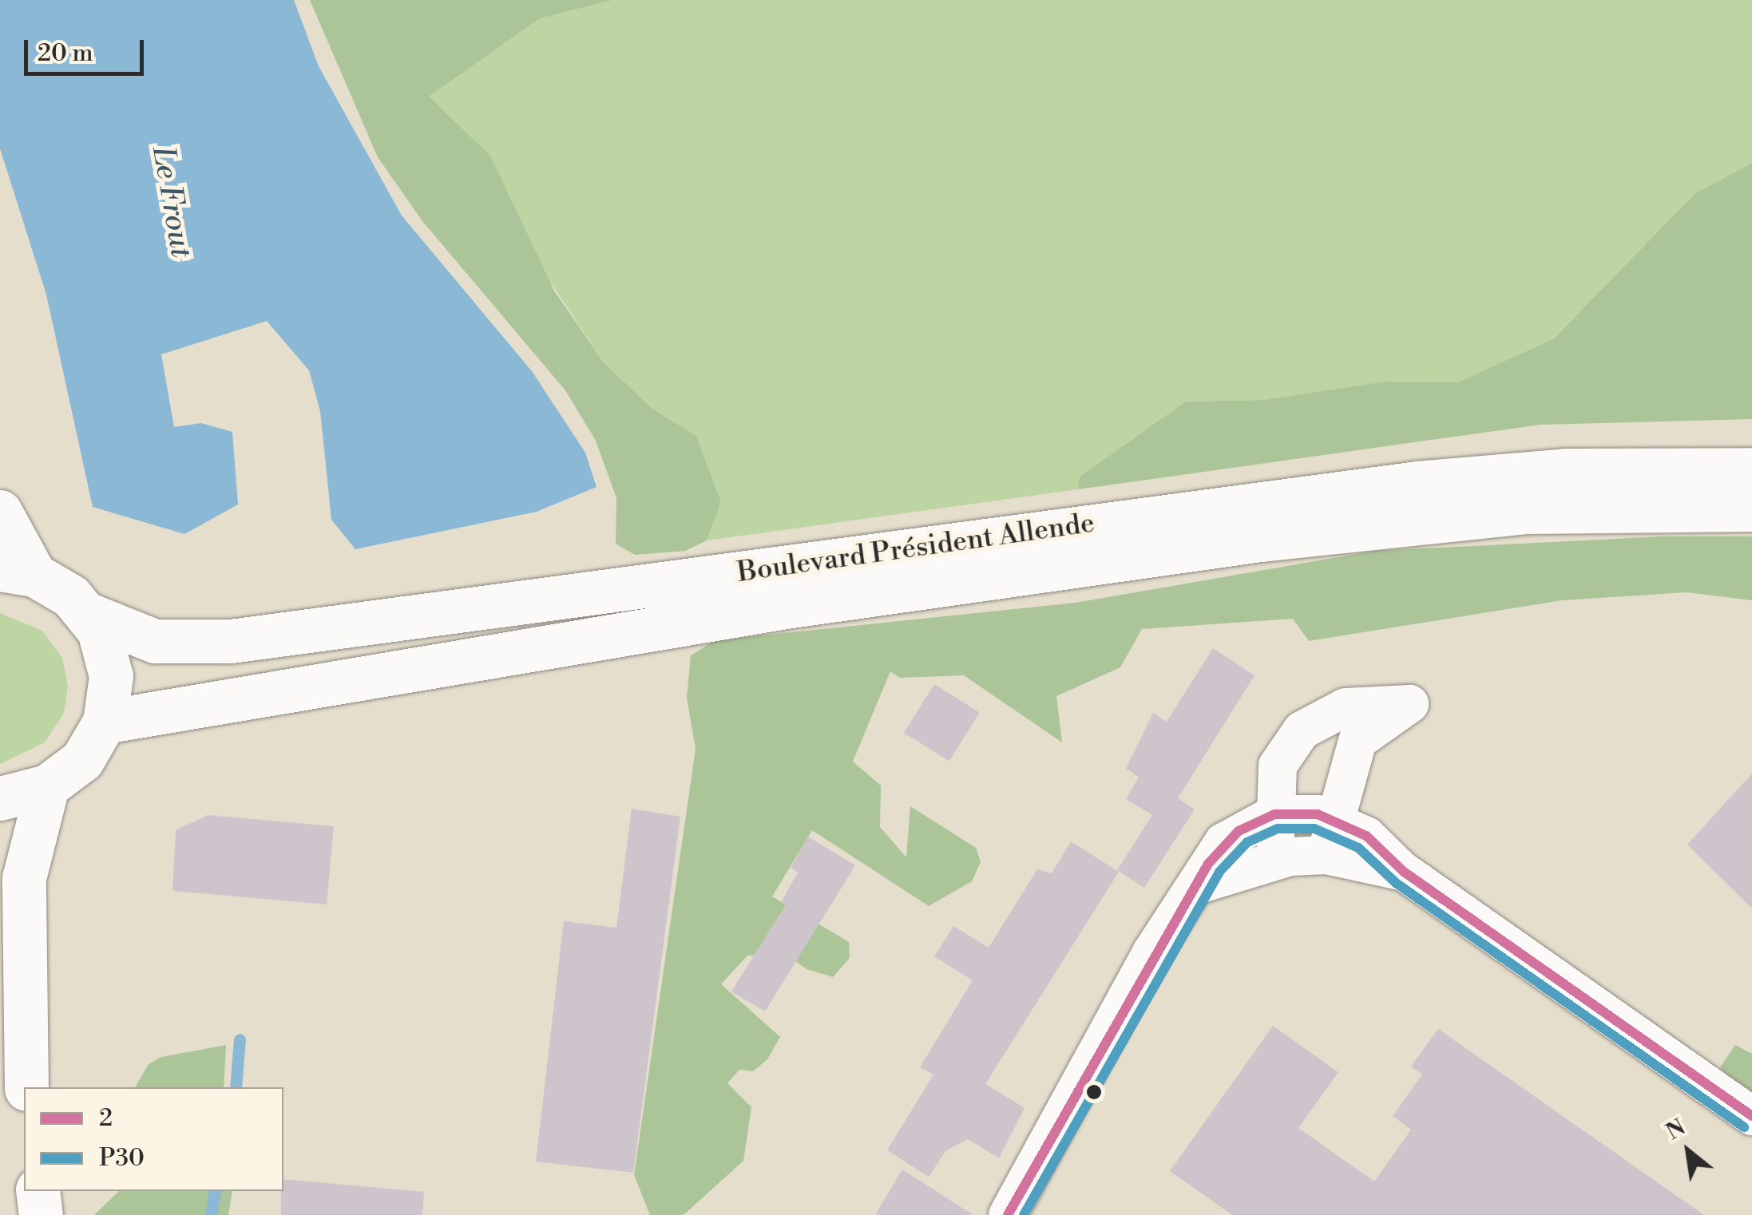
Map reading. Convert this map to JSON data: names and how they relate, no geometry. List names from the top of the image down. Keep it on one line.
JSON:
{"streets":{"main road":["Boulevard Président Allende"]},"water":["Le Frout"],"lines":["transit line 2","transit line P30"],"legend":["2","P30"],"scale_bar":"20 m","north":"top left"}
